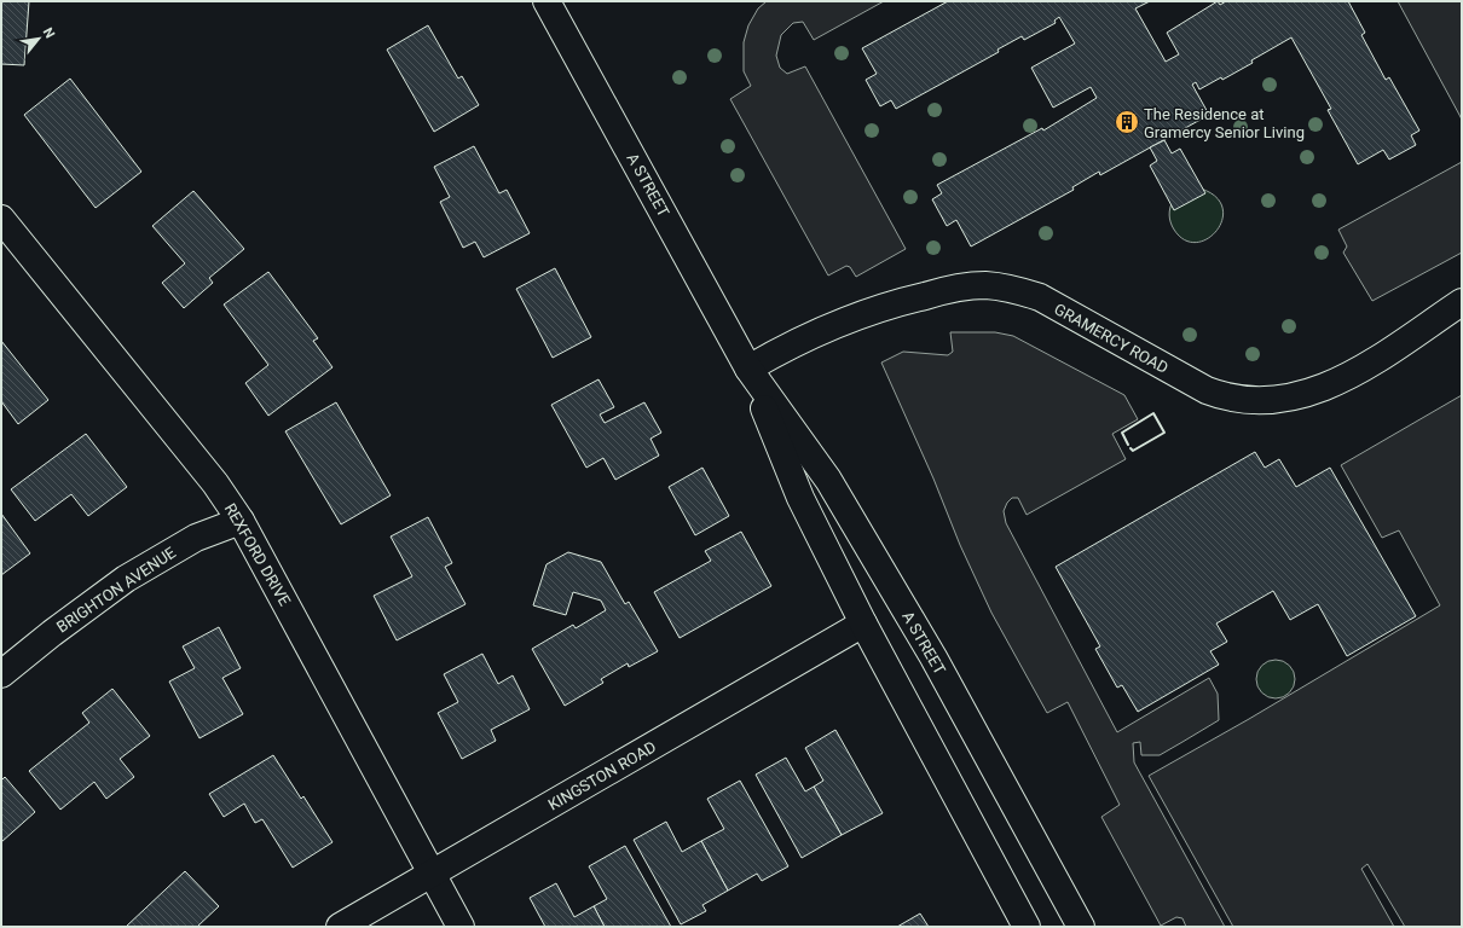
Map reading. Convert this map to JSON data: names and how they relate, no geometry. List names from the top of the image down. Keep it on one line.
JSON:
{"streets":{"street":["A STREET","GRAMERCY ROAD","REXFORD DRIVE","BRIGHTON AVENUE","KINGSTON ROAD"]},"crossings":[["A STREET","GRAMERCY ROAD"],["A STREET","KINGSTON ROAD"],["REXFORD DRIVE","BRIGHTON AVENUE"],["REXFORD DRIVE","KINGSTON ROAD"]],"places":{"building":["The Residence at Gramercy Senior Living"]},"north":"top right"}
